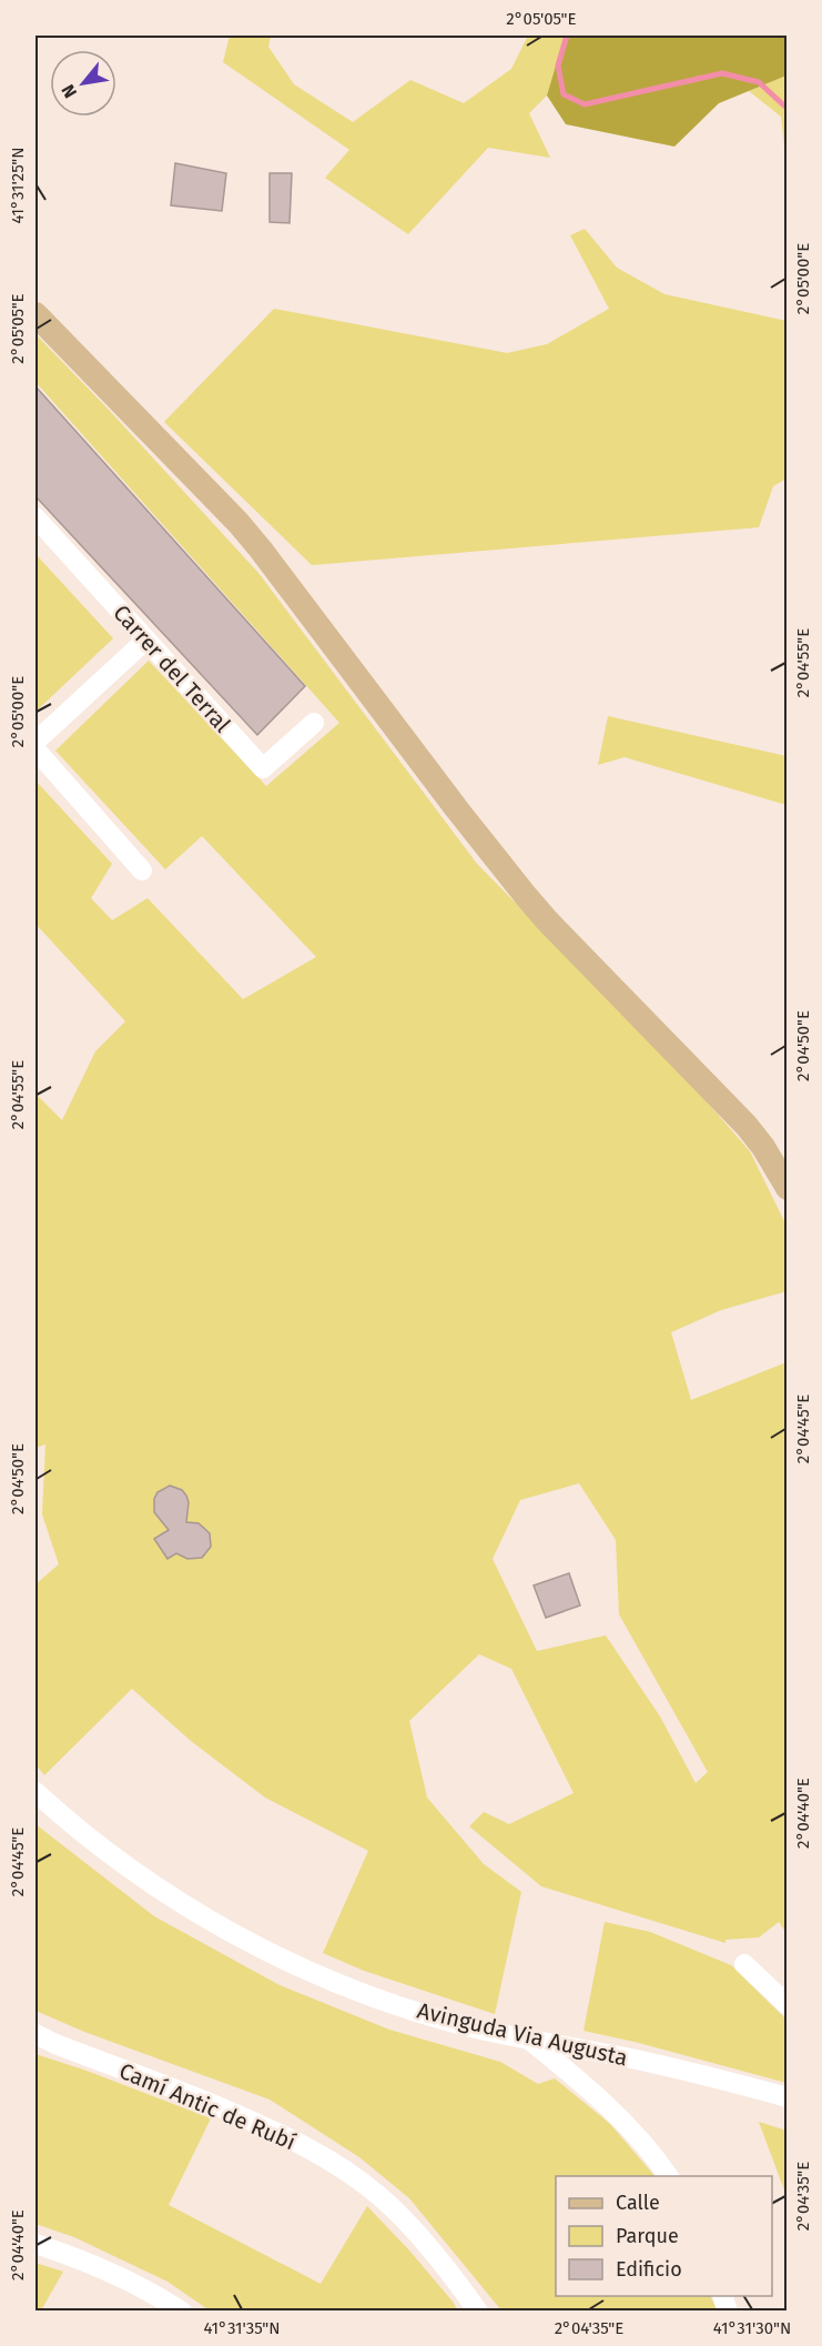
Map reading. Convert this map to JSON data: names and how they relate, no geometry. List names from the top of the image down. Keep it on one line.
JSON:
{"streets":{"street":["Carrer del Terral","Avinguda Via Augusta","Camí Antic de Rubí"]},"legend":["Calle","Parque","Edificio"],"north":"bottom left","coordinates":["2°05'05\"E","41°31'25\"N","2°05'00\"E","2°04'55\"E","2°04'50\"E","2°04'45\"E","2°04'40\"E","2°04'35\"E","41°31'35\"N","41°31'30\"N"]}
